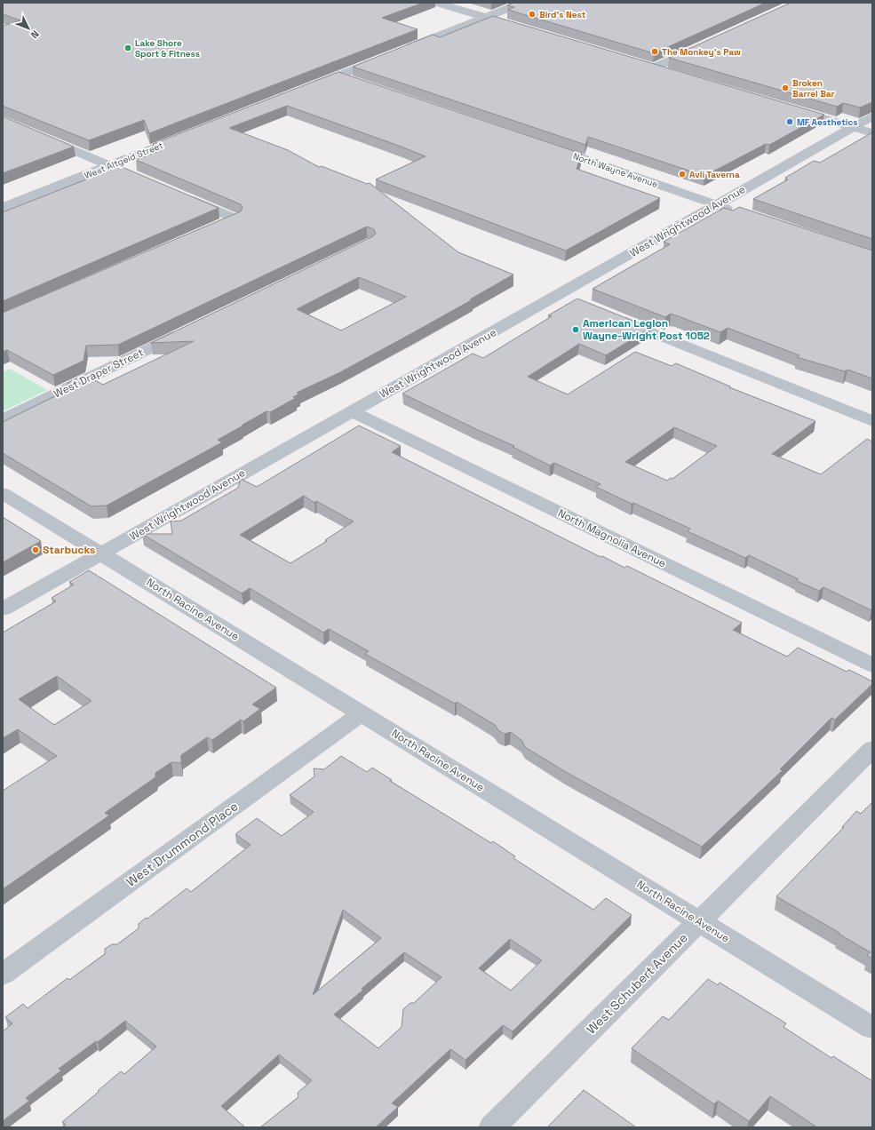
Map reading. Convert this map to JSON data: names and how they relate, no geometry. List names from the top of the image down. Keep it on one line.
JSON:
{"streets":{"street":["West Altgeld Street","North Wayne Avenue","West Wrightwood Avenue","West Draper Street","North Magnolia Avenue","North Racine Avenue","West Drummond Place","West Schubert Avenue"]},"crossings":[["North Wayne Avenue","West Wrightwood Avenue"],["West Wrightwood Avenue","North Magnolia Avenue"],["West Wrightwood Avenue","North Racine Avenue"],["North Racine Avenue","West Drummond Place"],["North Racine Avenue","West Schubert Avenue"]],"places":["Bird's Nest","Lake Shore Sport & Fitness","The Monkey's Paw","Broken Barrel Bar","MF Aesthetics","Avli Taverna","American Legion Wayne-Wright Post 1052","Starbucks"],"north":"bottom right"}
